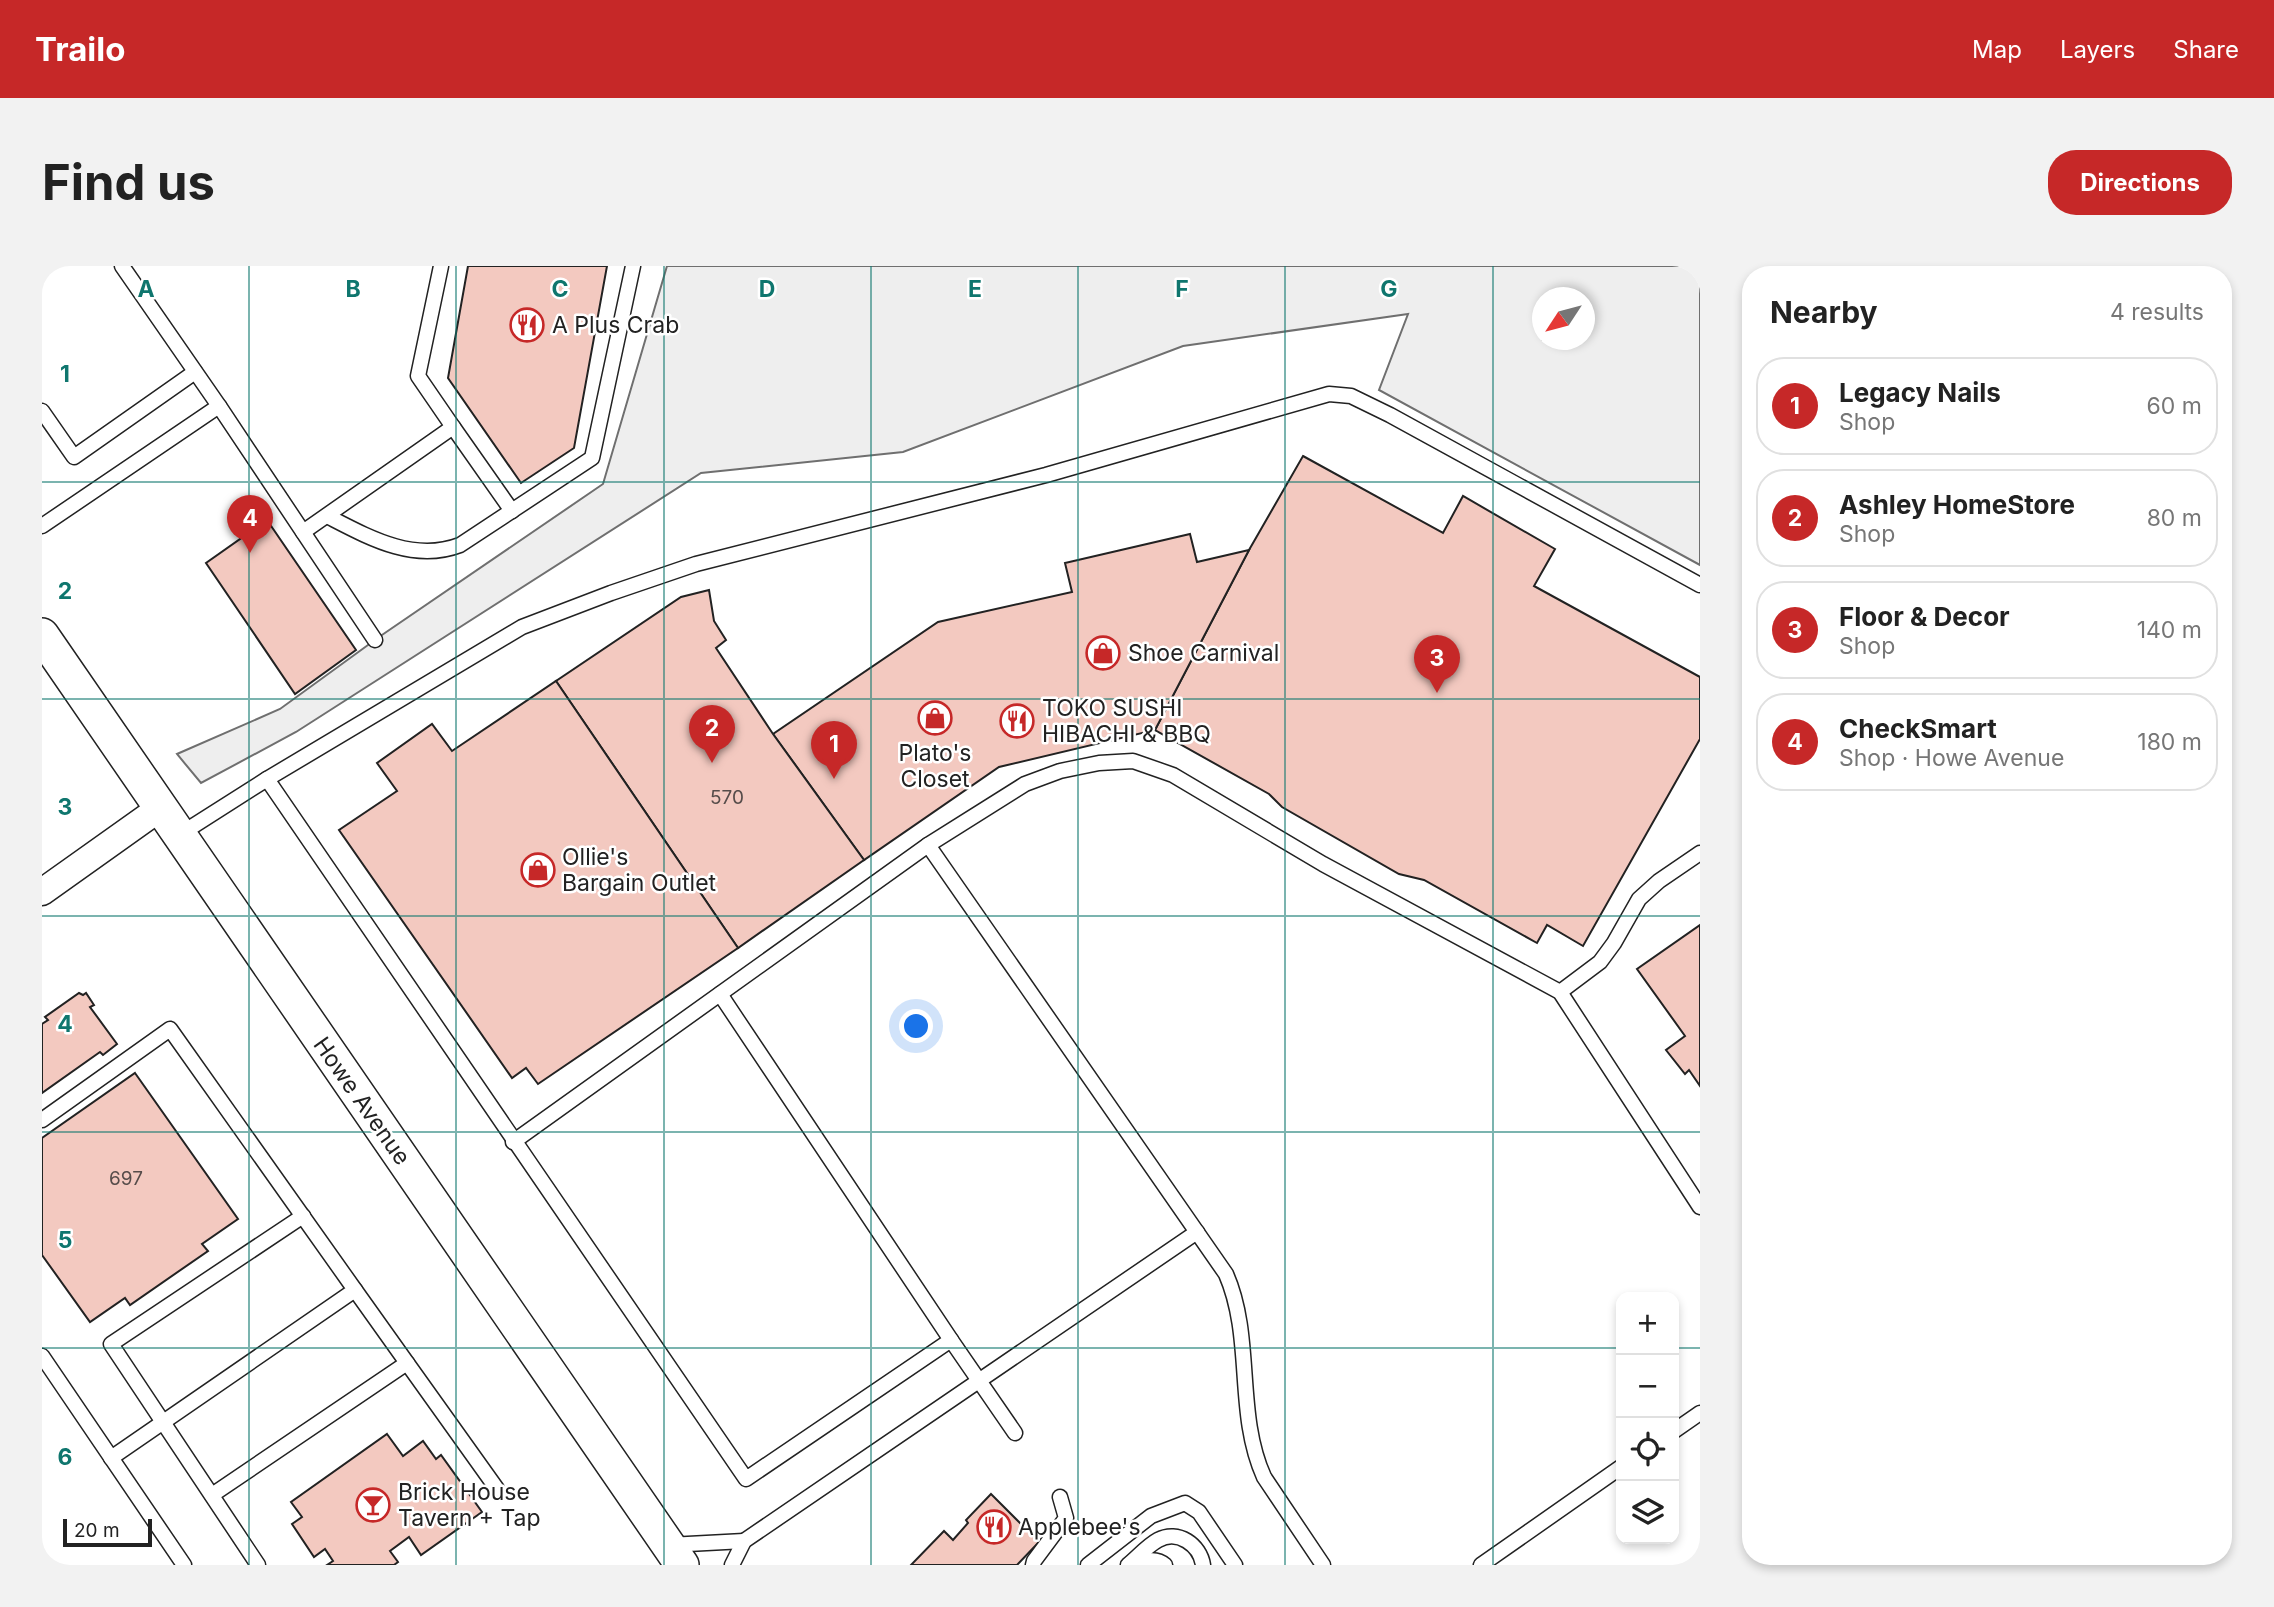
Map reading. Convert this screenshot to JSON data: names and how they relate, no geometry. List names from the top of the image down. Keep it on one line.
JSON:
{"streets":{"street":["Howe Avenue"]},"places":{"restaurant":["A Plus Crab","TOKO SUSHI HIBACHI & BBQ","Applebee's"],"shop":["Shoe Carnival","Plato's Closet","Ollie's Bargain Outlet"],"bar":["Brick House Tavern + Tap"]},"house_numbers":["570","697"],"scale_bar":"20 m","north":"bottom left","page":{"header":"Trailo","nav":["Map","Layers","Share"],"buttons":"Directions","title":"Find us","heading":["Nearby","4 results"],"list":[{"mark":"1","name":"Legacy Nails","note":"Shop","value":"60 m"},{"mark":"2","name":"Ashley HomeStore","note":"Shop","value":"80 m"},{"mark":"3","name":"Floor & Decor","note":"Shop","value":"140 m"},{"mark":"4","name":"CheckSmart","note":"Shop · Howe Avenue","value":"180 m"}],"pins":["4","3","2","1"],"map_buttons":["+","−"],"scale":"20 m"},"grid":{"columns":["A","B","C","D","E","F","G"],"rows":["1","2","3","4","5","6"]}}
